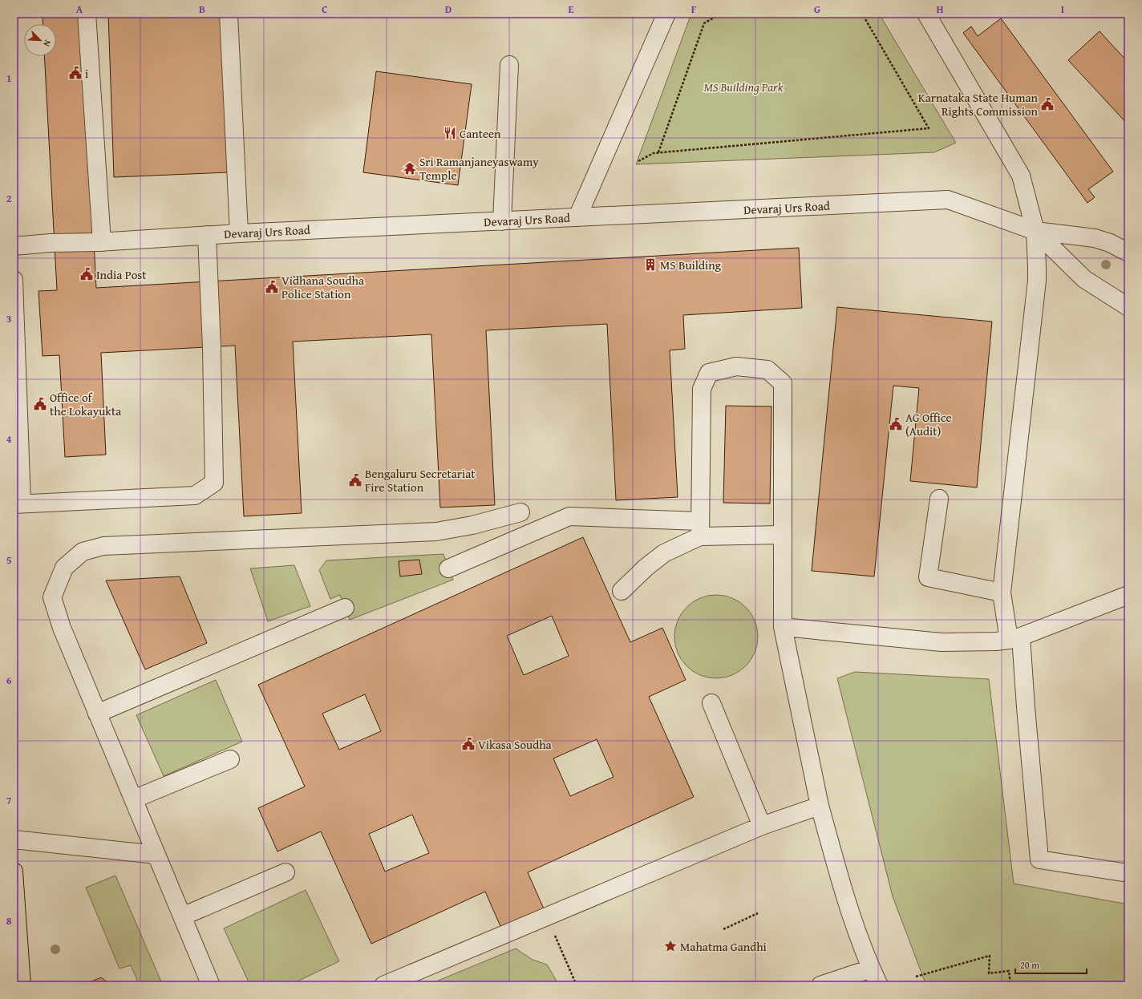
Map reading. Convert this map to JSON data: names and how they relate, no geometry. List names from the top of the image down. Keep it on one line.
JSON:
{"streets":{"street":["Devaraj Urs Road"]},"parks":["MS Building Park"],"places":{"public building":["i","Karnataka State Human Rights Commission","India Post","Vidhana Soudha Police Station","Office of the Lokayukta","AG Office (Audit)","Bengaluru Secretariat Fire Station","Vikasa Soudha"],"restaurant":["Canteen"],"temple":["Sri Ramanjaneyaswamy Temple"],"building":["MS Building"],"place":["Mahatma Gandhi"]},"scale_bar":"20 m","north":"bottom right","grid":{"columns":["A","B","C","D","E","F","G","H","I"],"rows":["1","2","3","4","5","6","7","8"]}}
